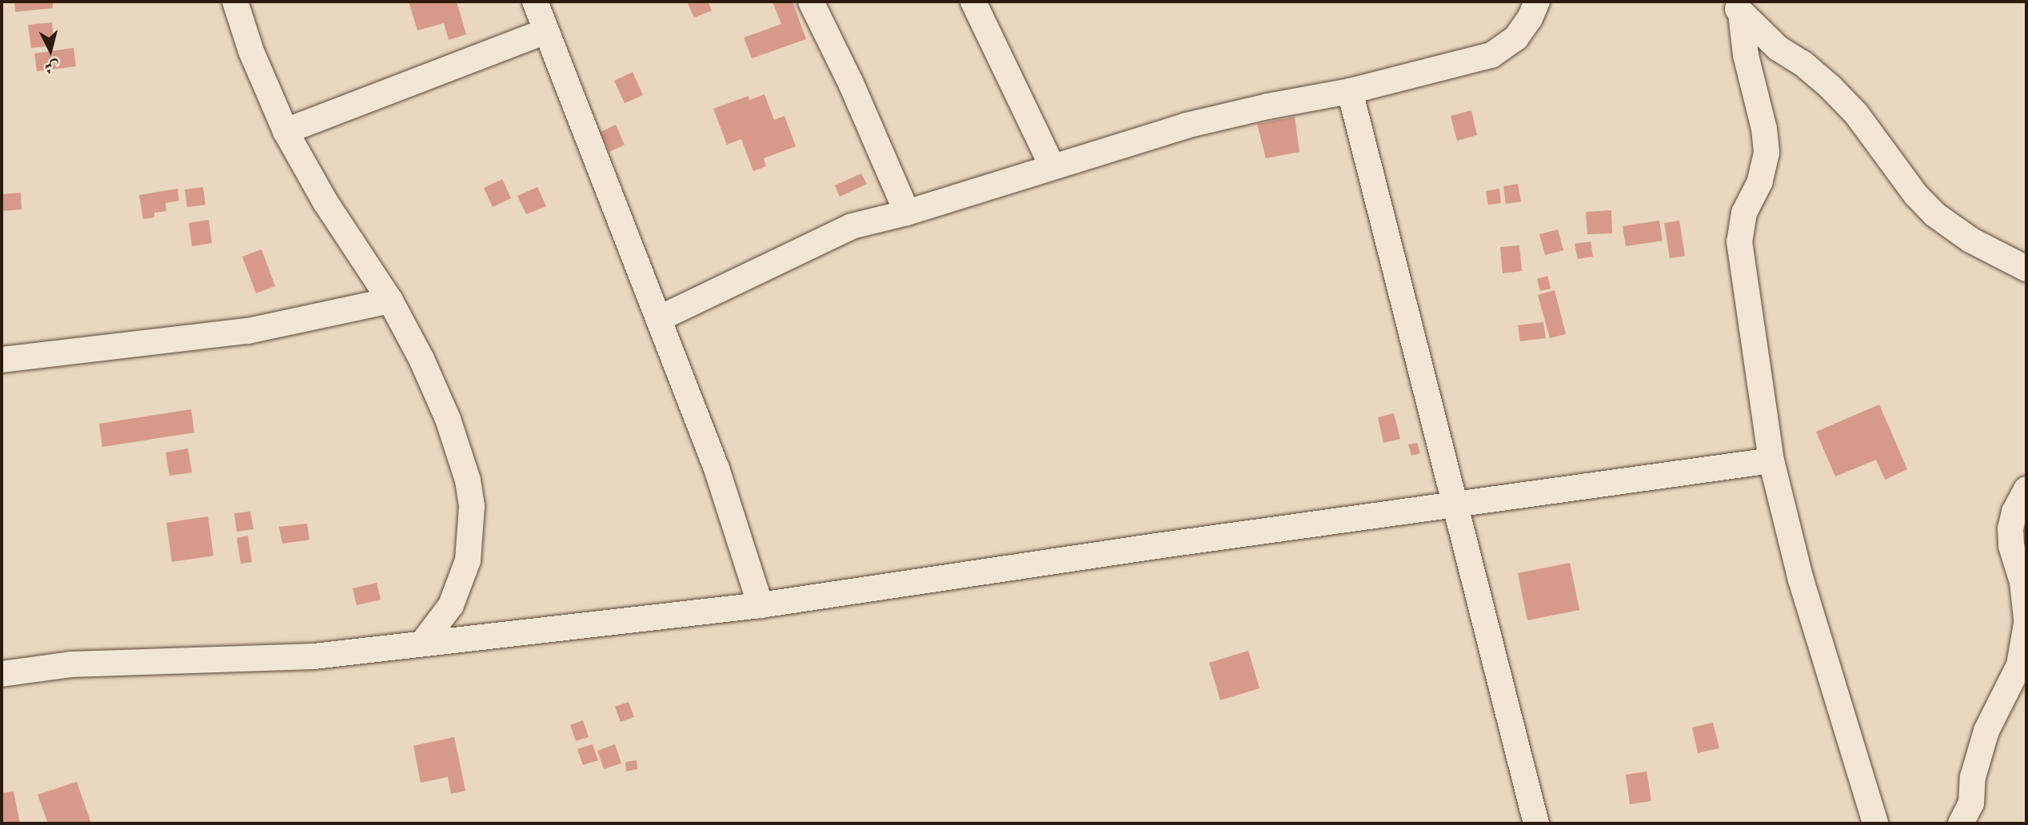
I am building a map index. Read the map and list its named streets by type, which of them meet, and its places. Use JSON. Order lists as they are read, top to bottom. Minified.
{"north":"bottom"}
